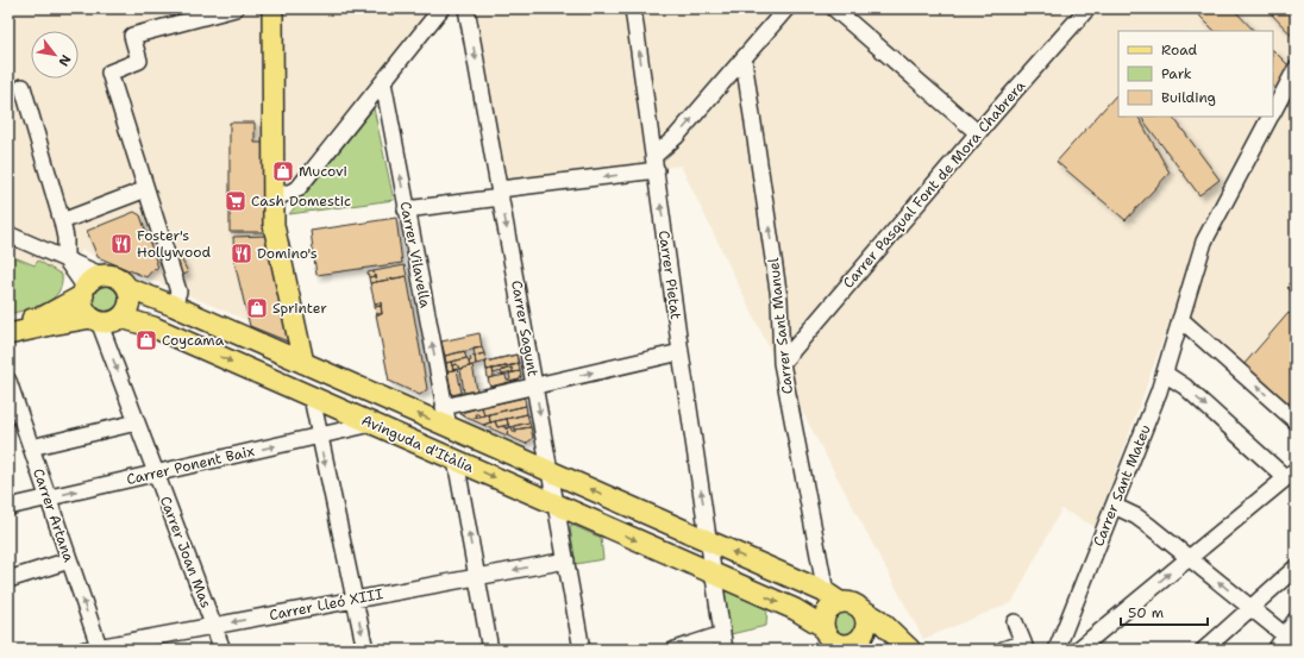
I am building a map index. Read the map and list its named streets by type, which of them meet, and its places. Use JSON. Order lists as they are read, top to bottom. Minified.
{"streets":{"main road":["Avinguda d'Itàlia"],"street":["Carrer Pasqual Font de Mora Chabrera","Carrer Vilavella","Carrer Pietat","Carrer Sant Manuel","Carrer Sagunt","Carrer Ponent Baix","Carrer Sant Mateu","Carrer Artana","Carrer Joan Mas","Carrer Lleó XIII"]},"crossings":[["Carrer Pasqual Font de Mora Chabrera","Carrer Sant Manuel"],["Carrer Vilavella","Avinguda d'Itàlia"],["Carrer Pietat","Avinguda d'Itàlia"],["Carrer Sant Manuel","Avinguda d'Itàlia"],["Carrer Sagunt","Avinguda d'Itàlia"],["Carrer Sagunt","Carrer Lleó XIII"],["Avinguda d'Itàlia","Carrer Ponent Baix"],["Avinguda d'Itàlia","Carrer Joan Mas"],["Carrer Ponent Baix","Carrer Artana"],["Carrer Ponent Baix","Carrer Joan Mas"],["Carrer Artana","Carrer Lleó XIII"],["Carrer Joan Mas","Carrer Lleó XIII"]],"one_way":["Carrer Vilavella","Carrer Pietat","Carrer Sant Manuel","Carrer Sagunt","Carrer Lleó XIII"],"places":{"shop":["Mucovi","Sprinter","Coycama"],"supermarket":["Cash Domestic"],"restaurant":["Foster's Hollywood","Domino's"]},"legend":["Road","Park","Building"],"scale_bar":"50 m","north":"bottom right"}
